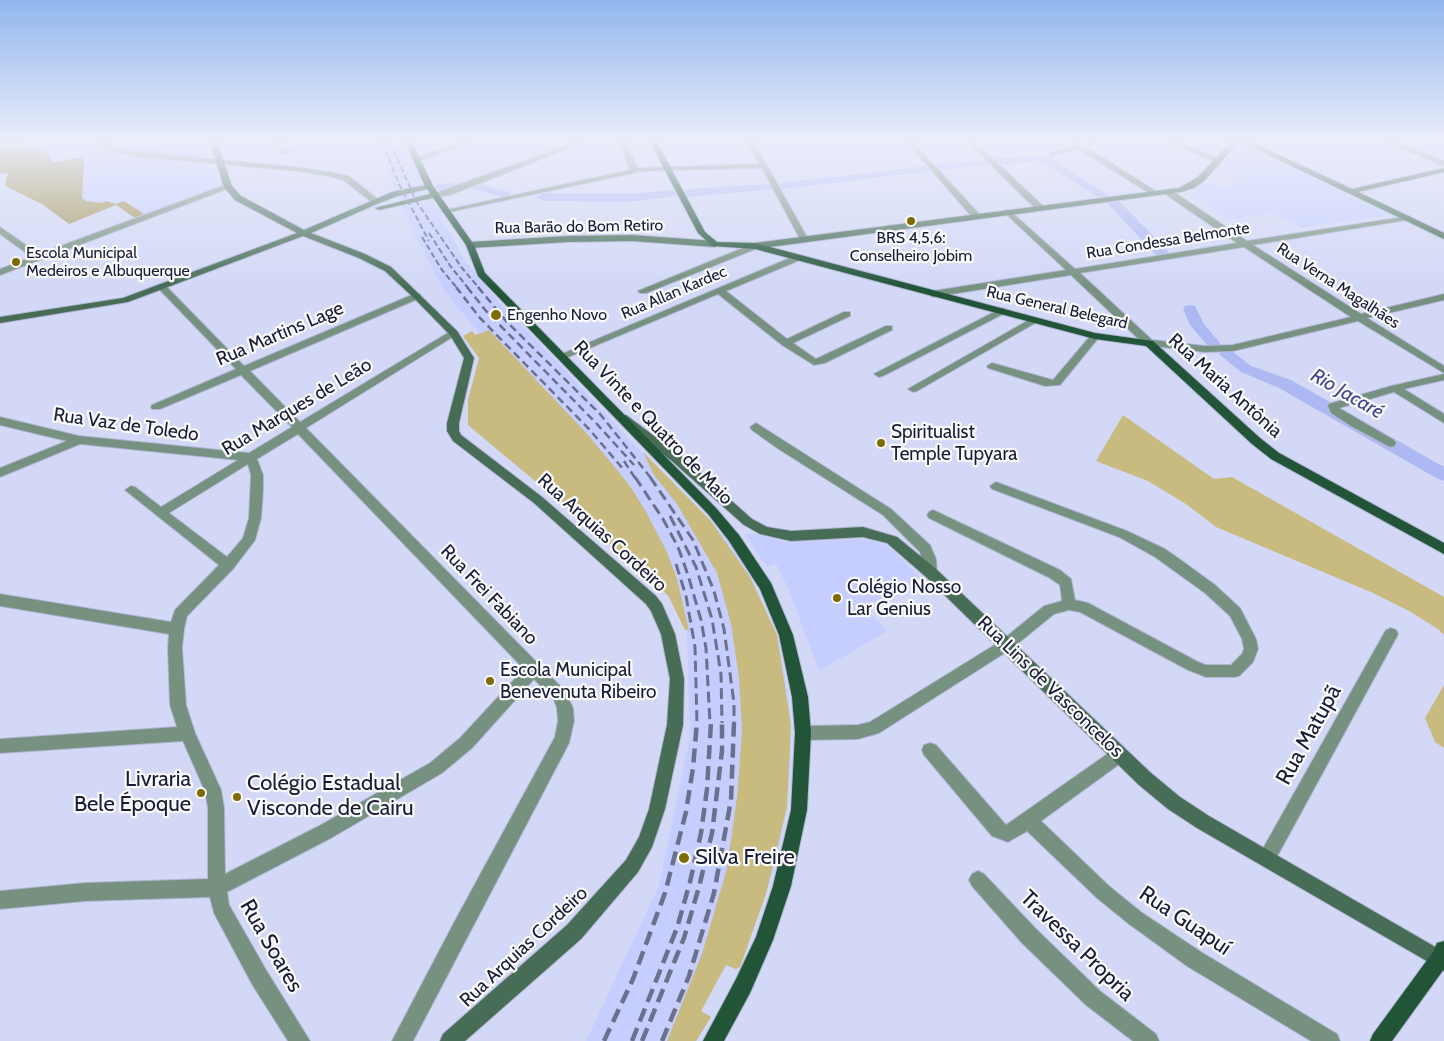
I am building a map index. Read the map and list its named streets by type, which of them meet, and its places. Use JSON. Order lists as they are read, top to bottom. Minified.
{"streets":{"main road":["Rua Barão do Bom Retiro","Rua General Belegard","Rua Maria Antônia","Rua Vinte e Quatro de Maio","Rua Arquias Cordeiro","Rua Lins de Vasconcelos"],"street":["Rua Condessa Belmonte","Rua Verna Magalhães","Rua Allan Kardec","Rua Martins Lage","Rua Marques de Leão","Rua Vaz de Toledo","Rua Frei Fabiano","Rua Matupã","Rua Guapuí","Rua Soares","Travessa Propria"]},"crossings":[["Rua Barão do Bom Retiro","Rua Verna Magalhães"],["Rua Barão do Bom Retiro","Rua General Belegard"],["Rua Barão do Bom Retiro","Rua Maria Antônia"],["Rua Barão do Bom Retiro","Rua Vinte e Quatro de Maio"],["Rua Condessa Belmonte","Rua Verna Magalhães"],["Rua Condessa Belmonte","Rua General Belegard"],["Rua Condessa Belmonte","Rua Maria Antônia"],["Rua Verna Magalhães","Rua General Belegard"],["Rua Allan Kardec","Rua General Belegard"],["Rua Allan Kardec","Rua Vinte e Quatro de Maio"],["Rua General Belegard","Rua Maria Antônia"],["Rua Martins Lage","Rua Arquias Cordeiro"],["Rua Martins Lage","Rua Frei Fabiano"],["Rua Marques de Leão","Rua Vaz de Toledo"],["Rua Marques de Leão","Rua Arquias Cordeiro"],["Rua Marques de Leão","Rua Frei Fabiano"],["Rua Marques de Leão","Rua Soares"],["Rua Vinte e Quatro de Maio","Rua Lins de Vasconcelos"],["Rua Vaz de Toledo","Rua Soares"],["Rua Lins de Vasconcelos","Rua Matupã"]],"water":["Rio Jacaré"],"places":["BRS 4,5,6: Conselheiro Jobim","Escola Municipal Medeiros e Albuquerque","Engenho Novo","Spiritualist Temple Tupyara","Colégio Nosso Lar Genius","Escola Municipal Benevenuta Ribeiro","Livraria Bele Époque","Colégio Estadual Visconde de Cairu","Silva Freire"]}
